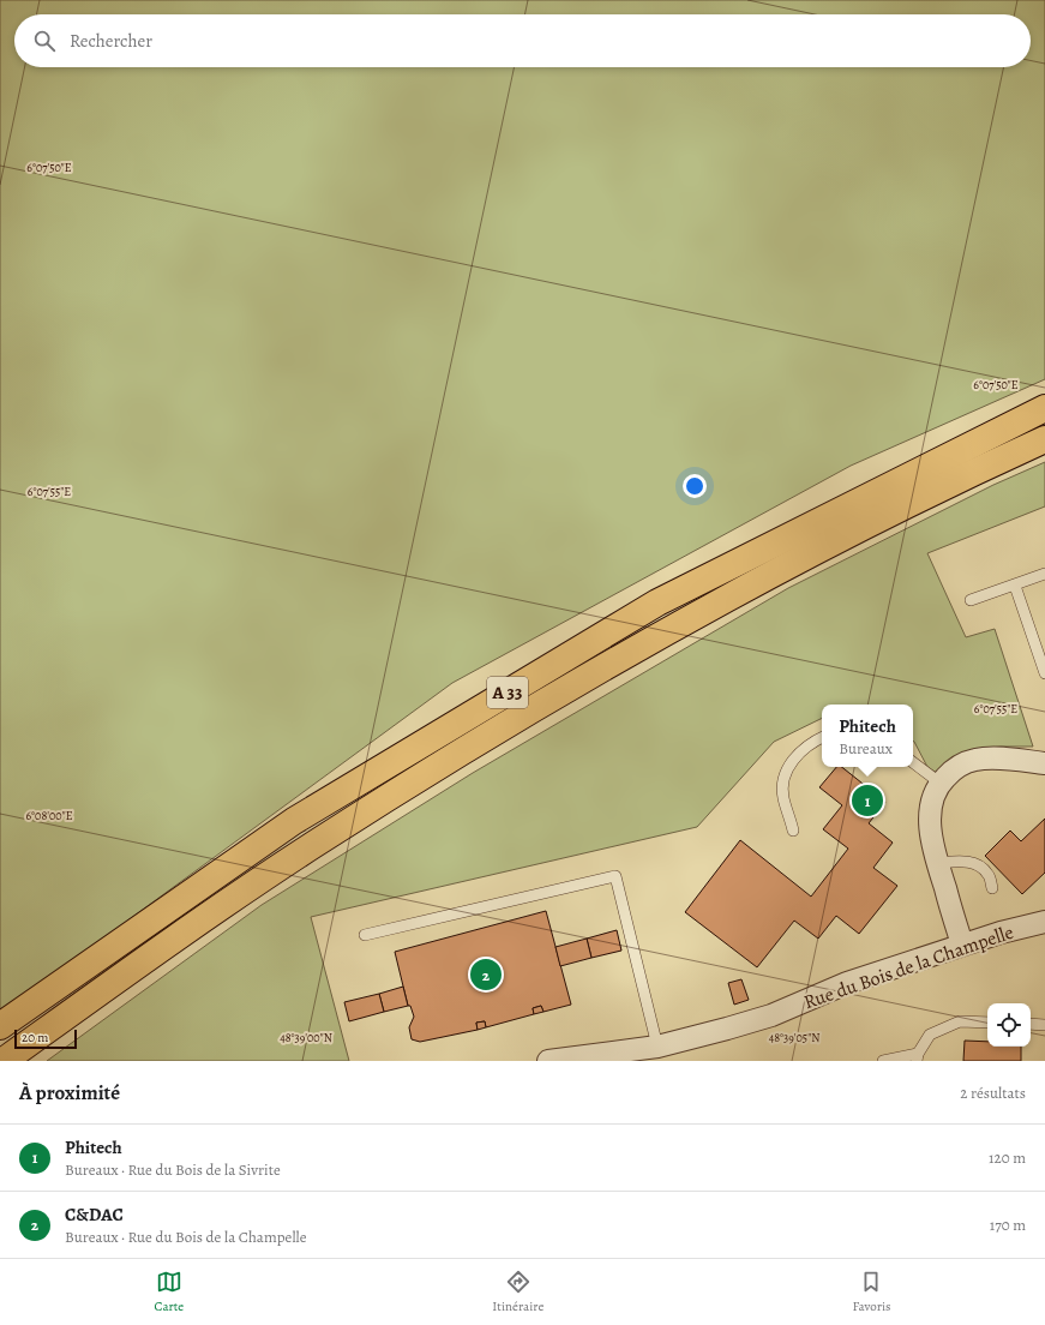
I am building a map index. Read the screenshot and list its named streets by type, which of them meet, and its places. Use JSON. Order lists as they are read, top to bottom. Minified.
{"streets":{"highway":["A 33"],"street":["Rue du Bois de la Champelle"]},"scale_bar":"20 m","page":{"search":"Rechercher","popup":["Phitech","Bureaux"],"pins":["1","2"],"scale":"20 m","heading":["À proximité","2 résultats"],"list":[{"mark":"1","name":"Phitech","note":"Bureaux · Rue du Bois de la Sivrite","value":"120 m"},{"mark":"2","name":"C&DAC","note":"Bureaux · Rue du Bois de la Champelle","value":"170 m"}],"nav":["Carte","Itinéraire","Favoris"]},"coordinates":["6°07'50\"E","6°07'55\"E","6°08'00\"E","48°39'00\"N","48°39'05\"N"]}
